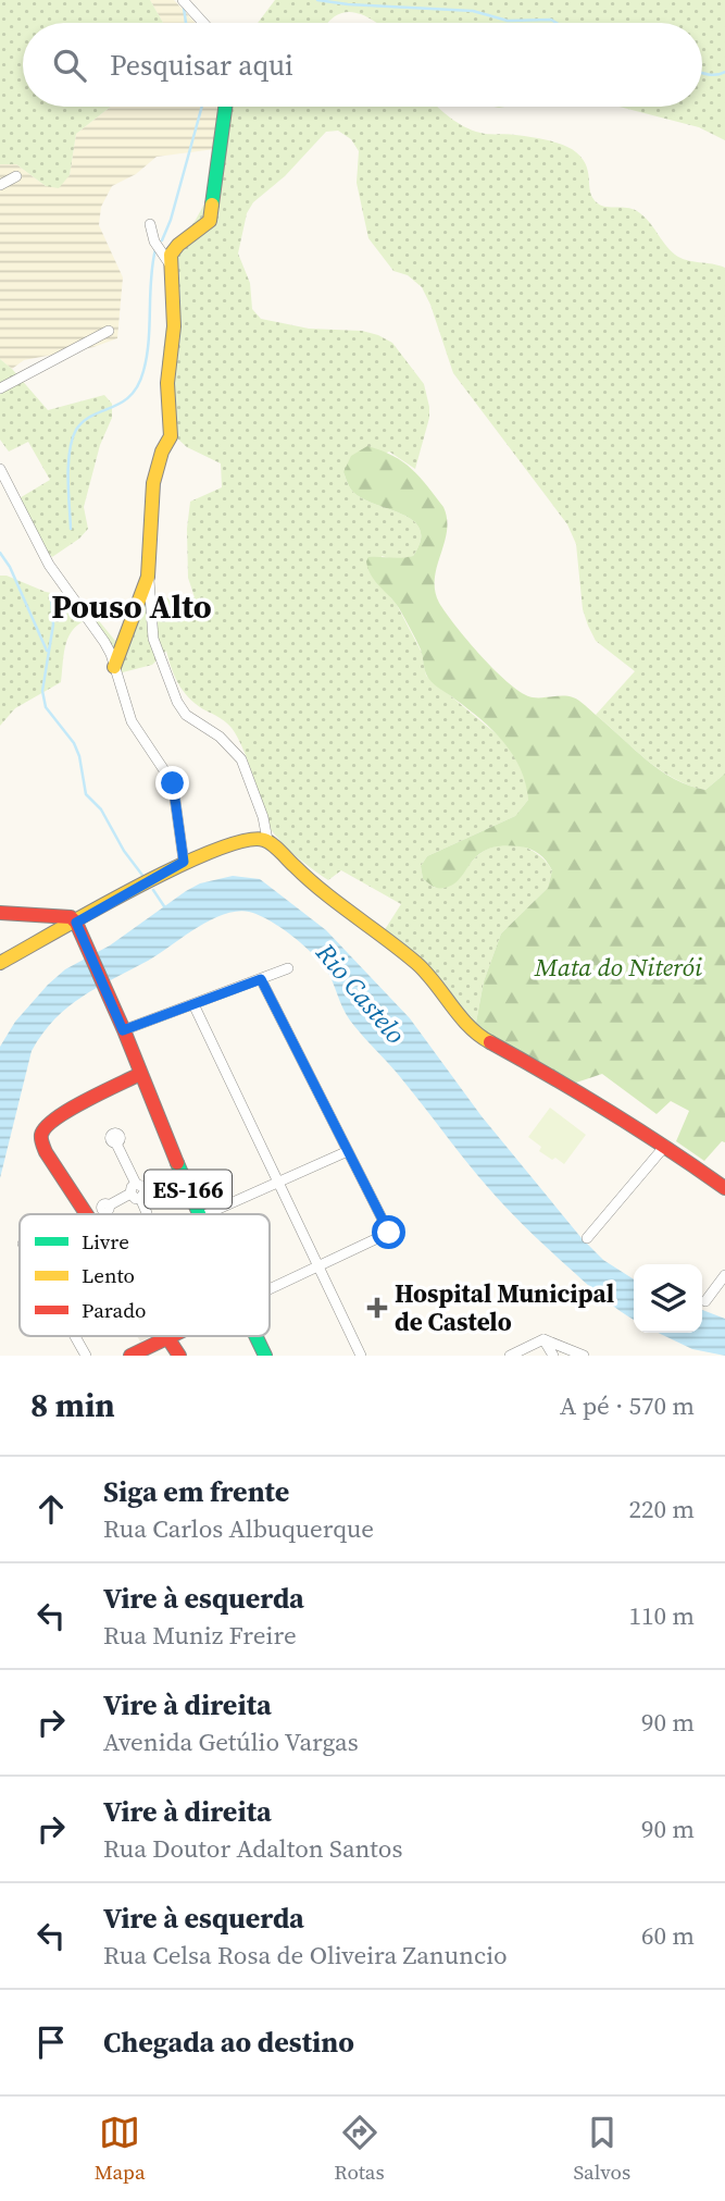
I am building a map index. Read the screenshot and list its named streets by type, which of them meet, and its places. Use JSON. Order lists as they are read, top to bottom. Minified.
{"streets":{"main road":["ES-166"]},"districts":["Pouso Alto"],"water":["Rio Castelo"],"parks":["Mata do Niterói"],"places":{"health":["Hospital Municipal de Castelo"]},"legend":["Livre","Lento","Parado"],"page":{"search":"Pesquisar aqui","heading":["8 min","A pé · 570 m"],"list":[["Siga em frente","Rua Carlos Albuquerque","220 m"],["Vire à esquerda","Rua Muniz Freire","110 m"],["Vire à direita","Avenida Getúlio Vargas","90 m"],["Vire à direita","Rua Doutor Adalton Santos","90 m"],["Vire à esquerda","Rua Celsa Rosa de Oliveira Zanuncio","60 m"],"Chegada ao destino"],"nav":["Mapa","Rotas","Salvos"]}}
